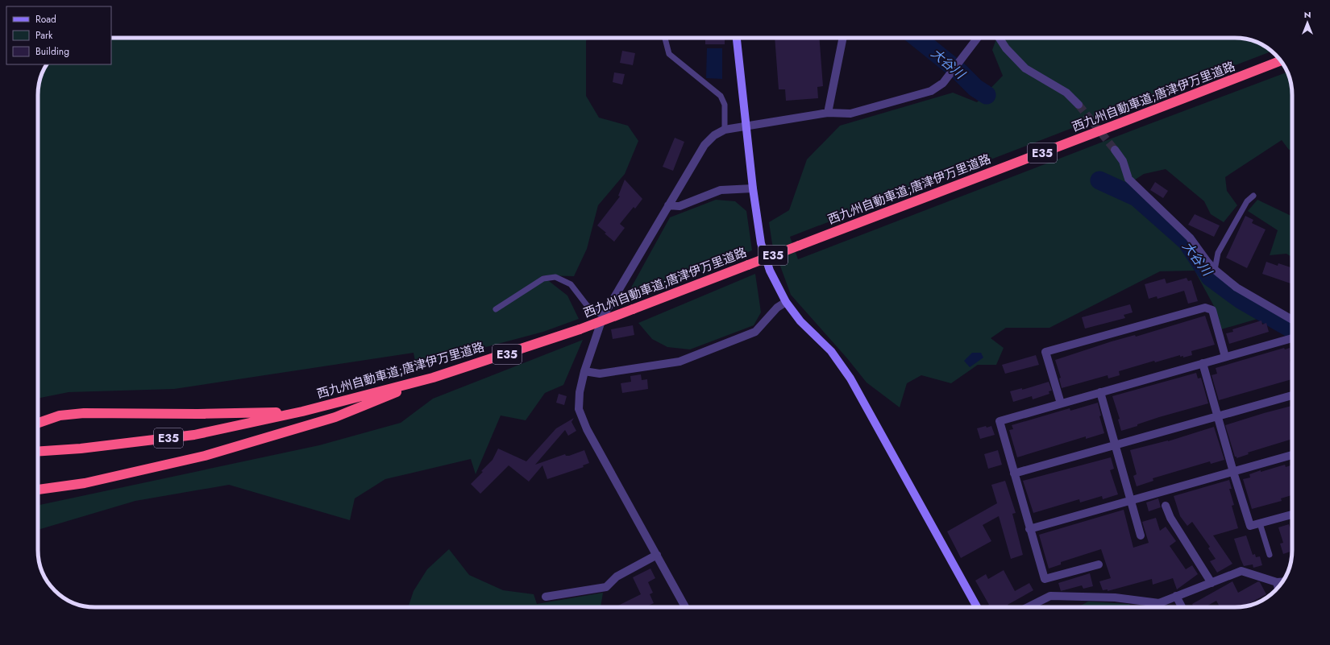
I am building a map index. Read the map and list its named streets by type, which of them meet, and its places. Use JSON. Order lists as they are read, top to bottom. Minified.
{"streets":{"highway":["西九州自動車道;唐津伊万里道路","E35"]},"water":["大谷川"],"legend":["Road","Park","Building"],"north":"top"}
